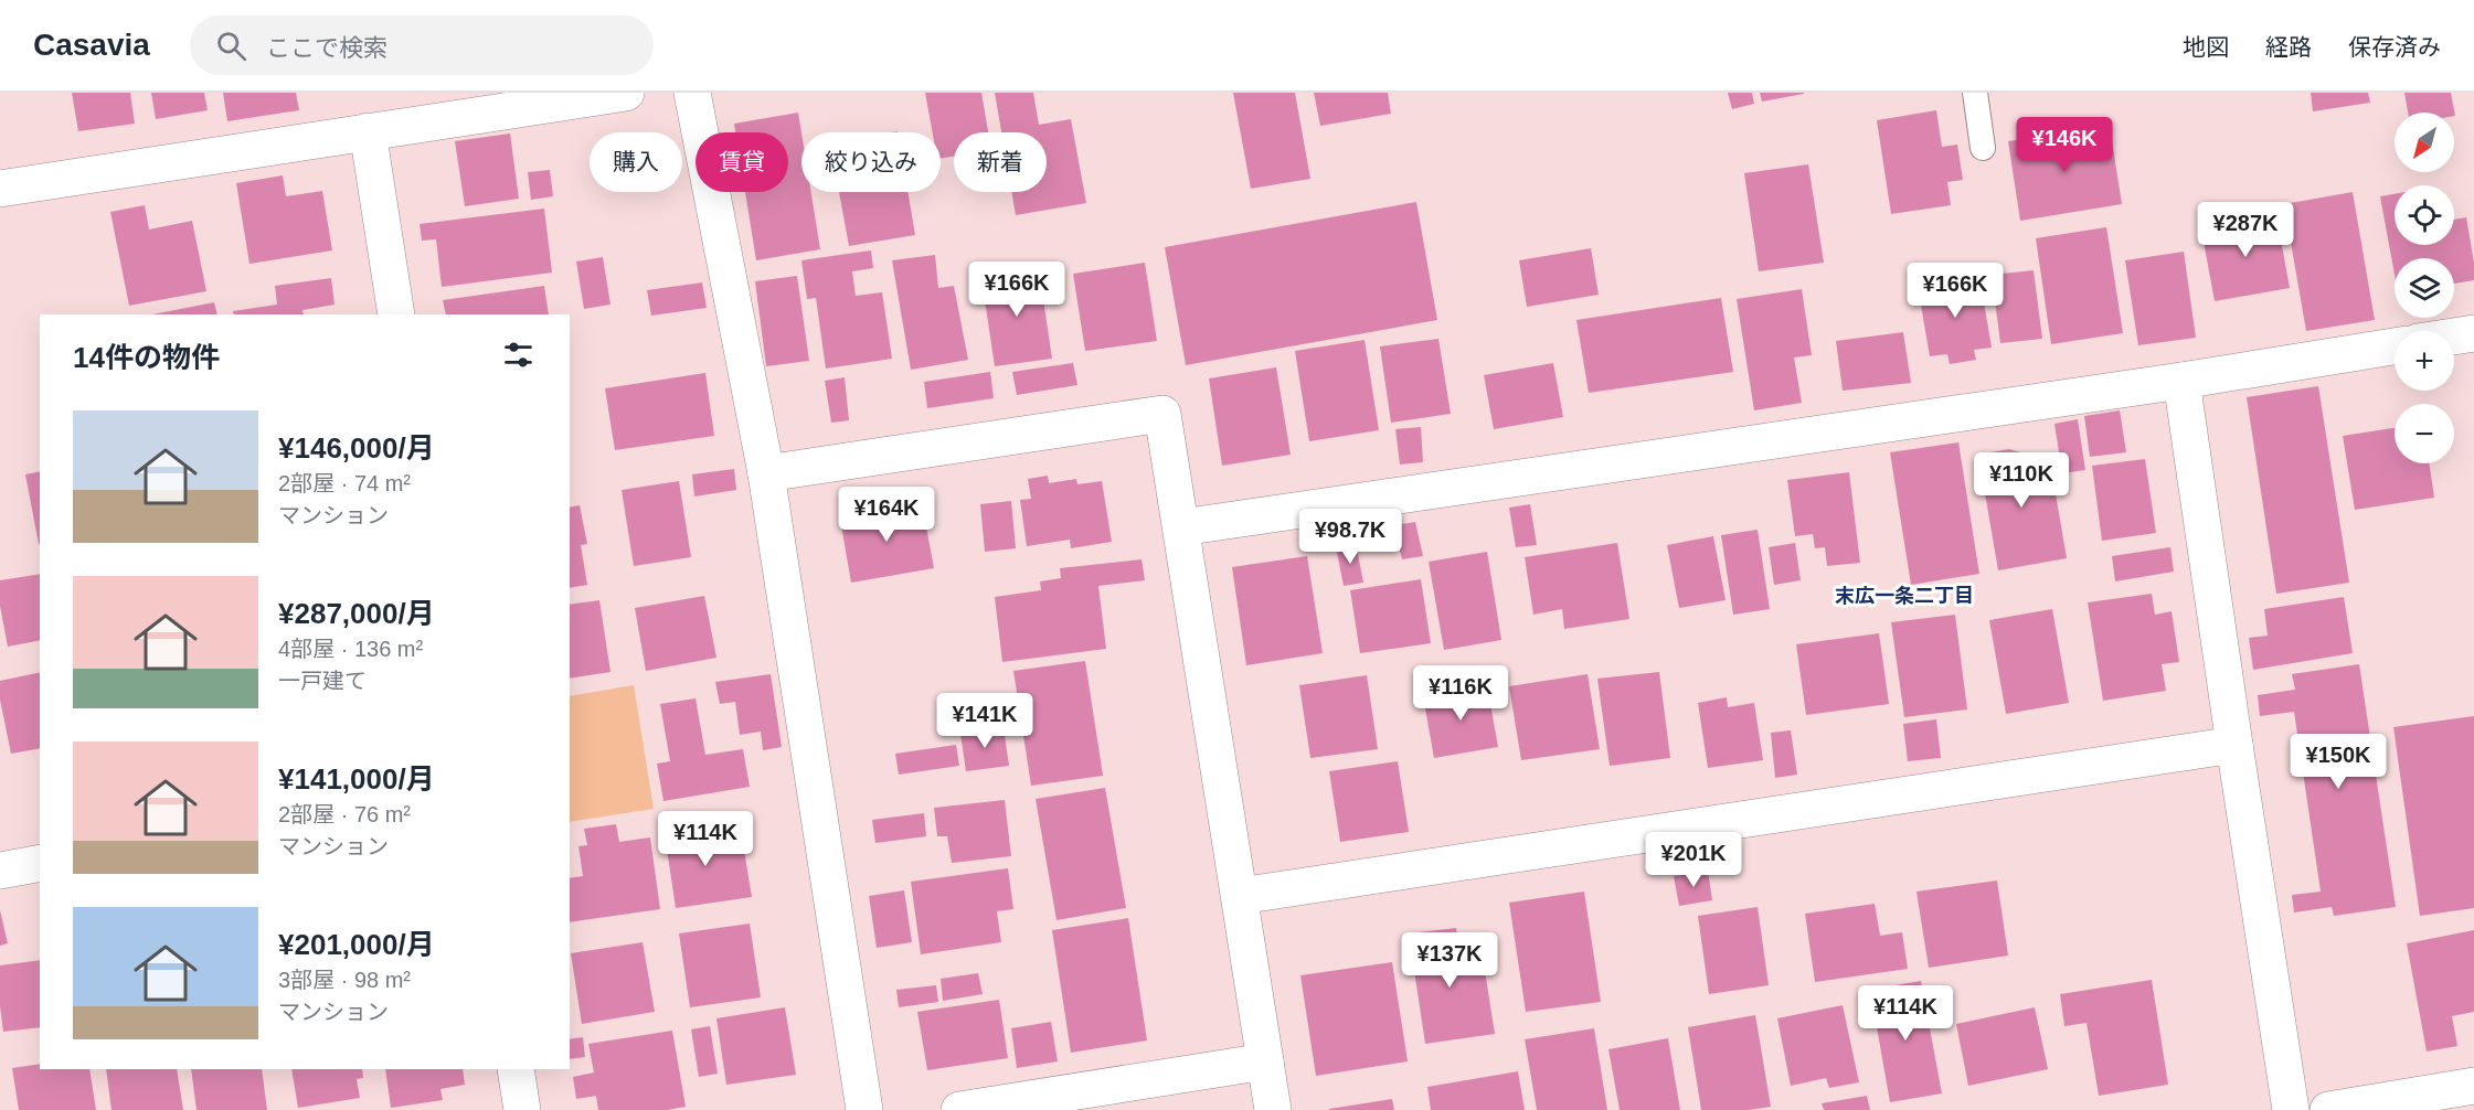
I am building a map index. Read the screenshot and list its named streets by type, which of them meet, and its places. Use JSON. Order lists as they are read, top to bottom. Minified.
{"districts":["末広一条二丁目"],"north":"bottom left","page":{"header":"Casavia","search":"ここで検索","nav":["地図","経路","保存済み"],"map_buttons":["+","−"],"price":["¥146K","¥287K","¥166K","¥166K","¥110K","¥164K","¥98.7K","¥116K","¥141K","¥150K","¥114K","¥201K","¥137K","¥114K"],"chip":["購入","賃貸","絞り込み","新着"],"heading":"14件の物件","list":[{"name":"¥146,000/月","note":"2部屋 · 74 m² · マンション"},{"name":"¥287,000/月","note":"4部屋 · 136 m² · 一戸建て"},{"name":"¥141,000/月","note":"2部屋 · 76 m² · マンション"},{"name":"¥201,000/月","note":"3部屋 · 98 m² · マンション"}]}}
